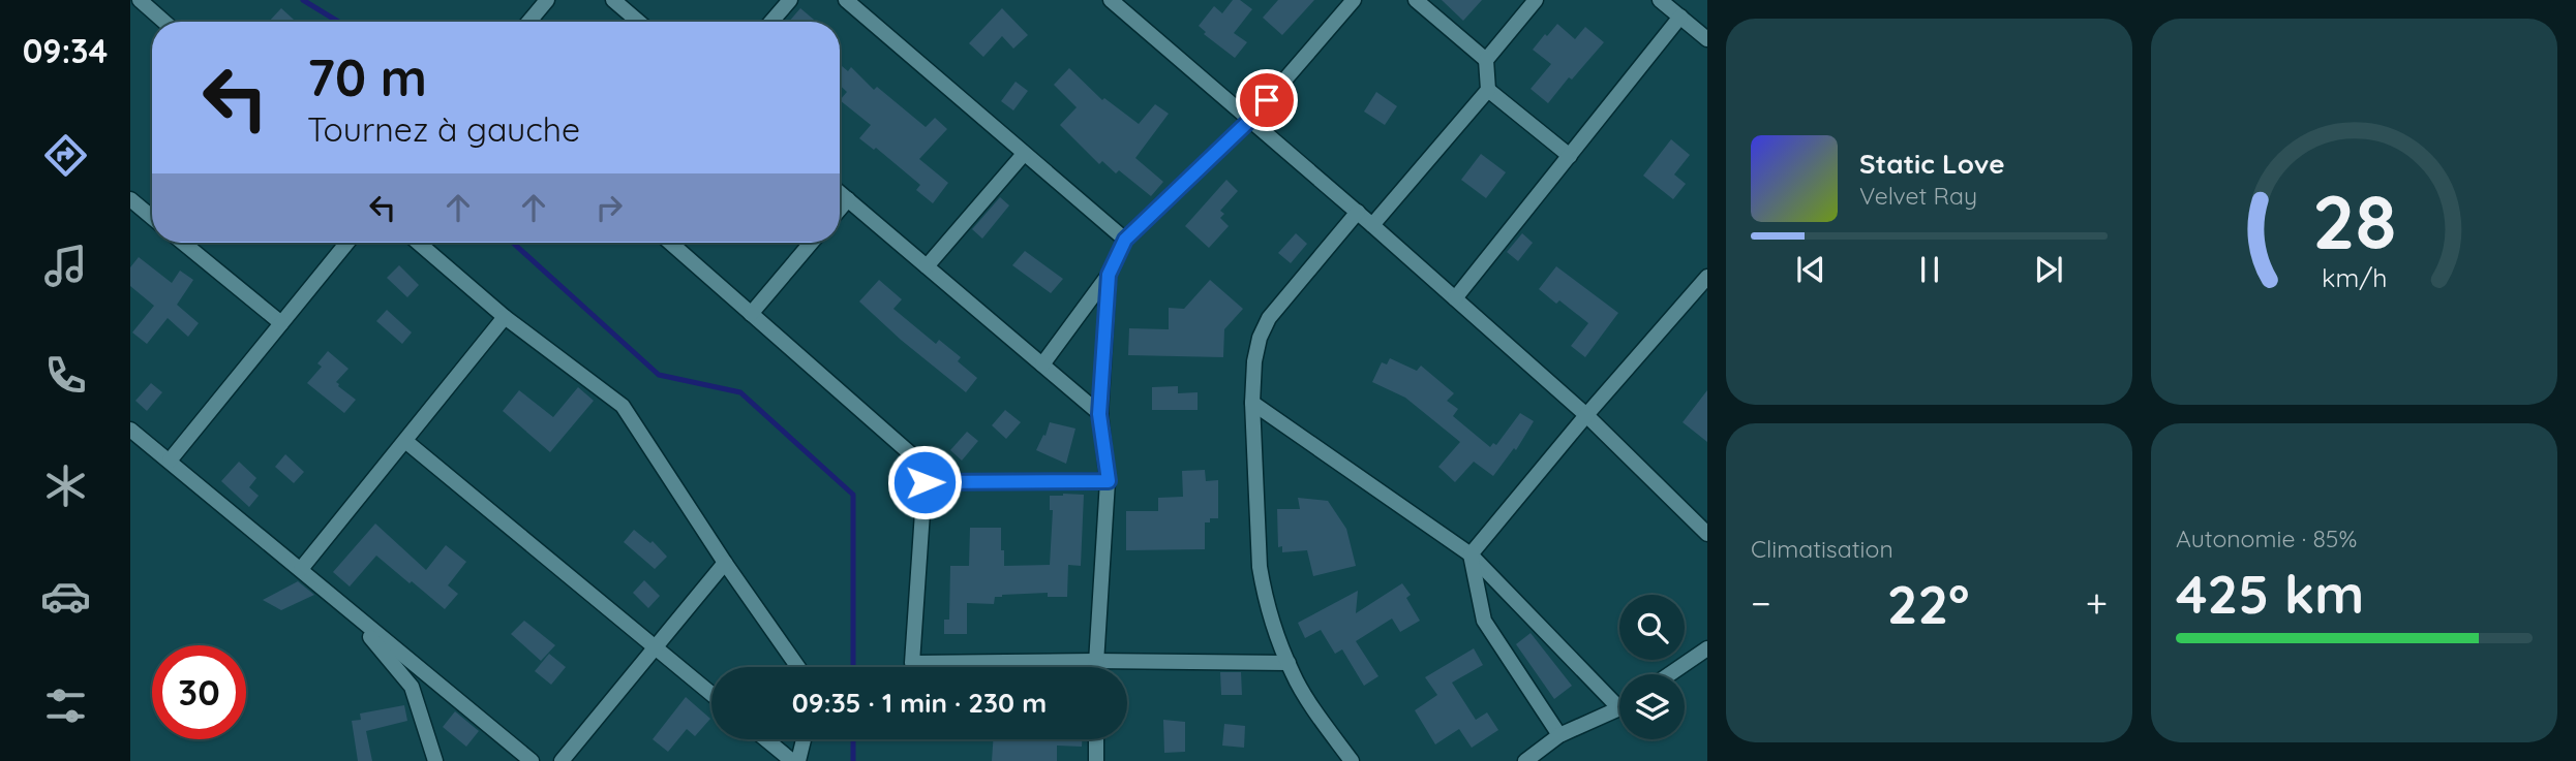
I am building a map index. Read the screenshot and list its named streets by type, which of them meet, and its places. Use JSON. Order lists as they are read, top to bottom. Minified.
{"page":{"tabs":"09:34","turn":["70 m","Tournez à gauche"],"song":["Static Love","Velvet Ray"],"tile":["Climatisation",["Autonomie · 85%","425 km"]],"heat":["−","22°","+"],"limit":"30","trip":"09:35 · 1 min · 230 m","gauge":["28","km/h"]}}
